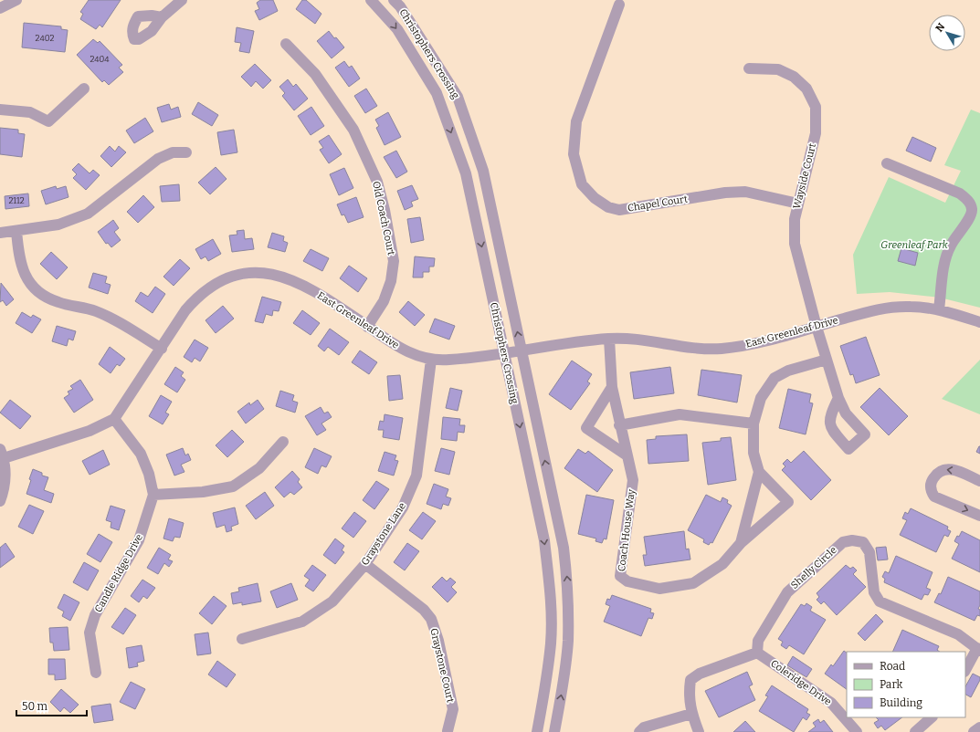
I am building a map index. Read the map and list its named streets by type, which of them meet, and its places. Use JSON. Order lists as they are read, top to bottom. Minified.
{"streets":{"street":["Christophers Crossing","Wayside Court","Chapel Court","Old Coach Court","East Greenleaf Drive","Coach House Way","Graystone Lane","Shelly Circle","Candle Ridge Drive","Graystone Court","Coleridge Drive"]},"crossings":[["Christophers Crossing","East Greenleaf Drive"],["Wayside Court","Chapel Court"],["Wayside Court","East Greenleaf Drive"],["Old Coach Court","East Greenleaf Drive"],["East Greenleaf Drive","Coach House Way"],["East Greenleaf Drive","Graystone Lane"],["Graystone Lane","Graystone Court"],["Shelly Circle","Coleridge Drive"]],"parks":["Greenleaf Park"],"house_numbers":["2402","2404","2112"],"legend":["Road","Park","Building"],"scale_bar":"50 m","north":"top left"}
